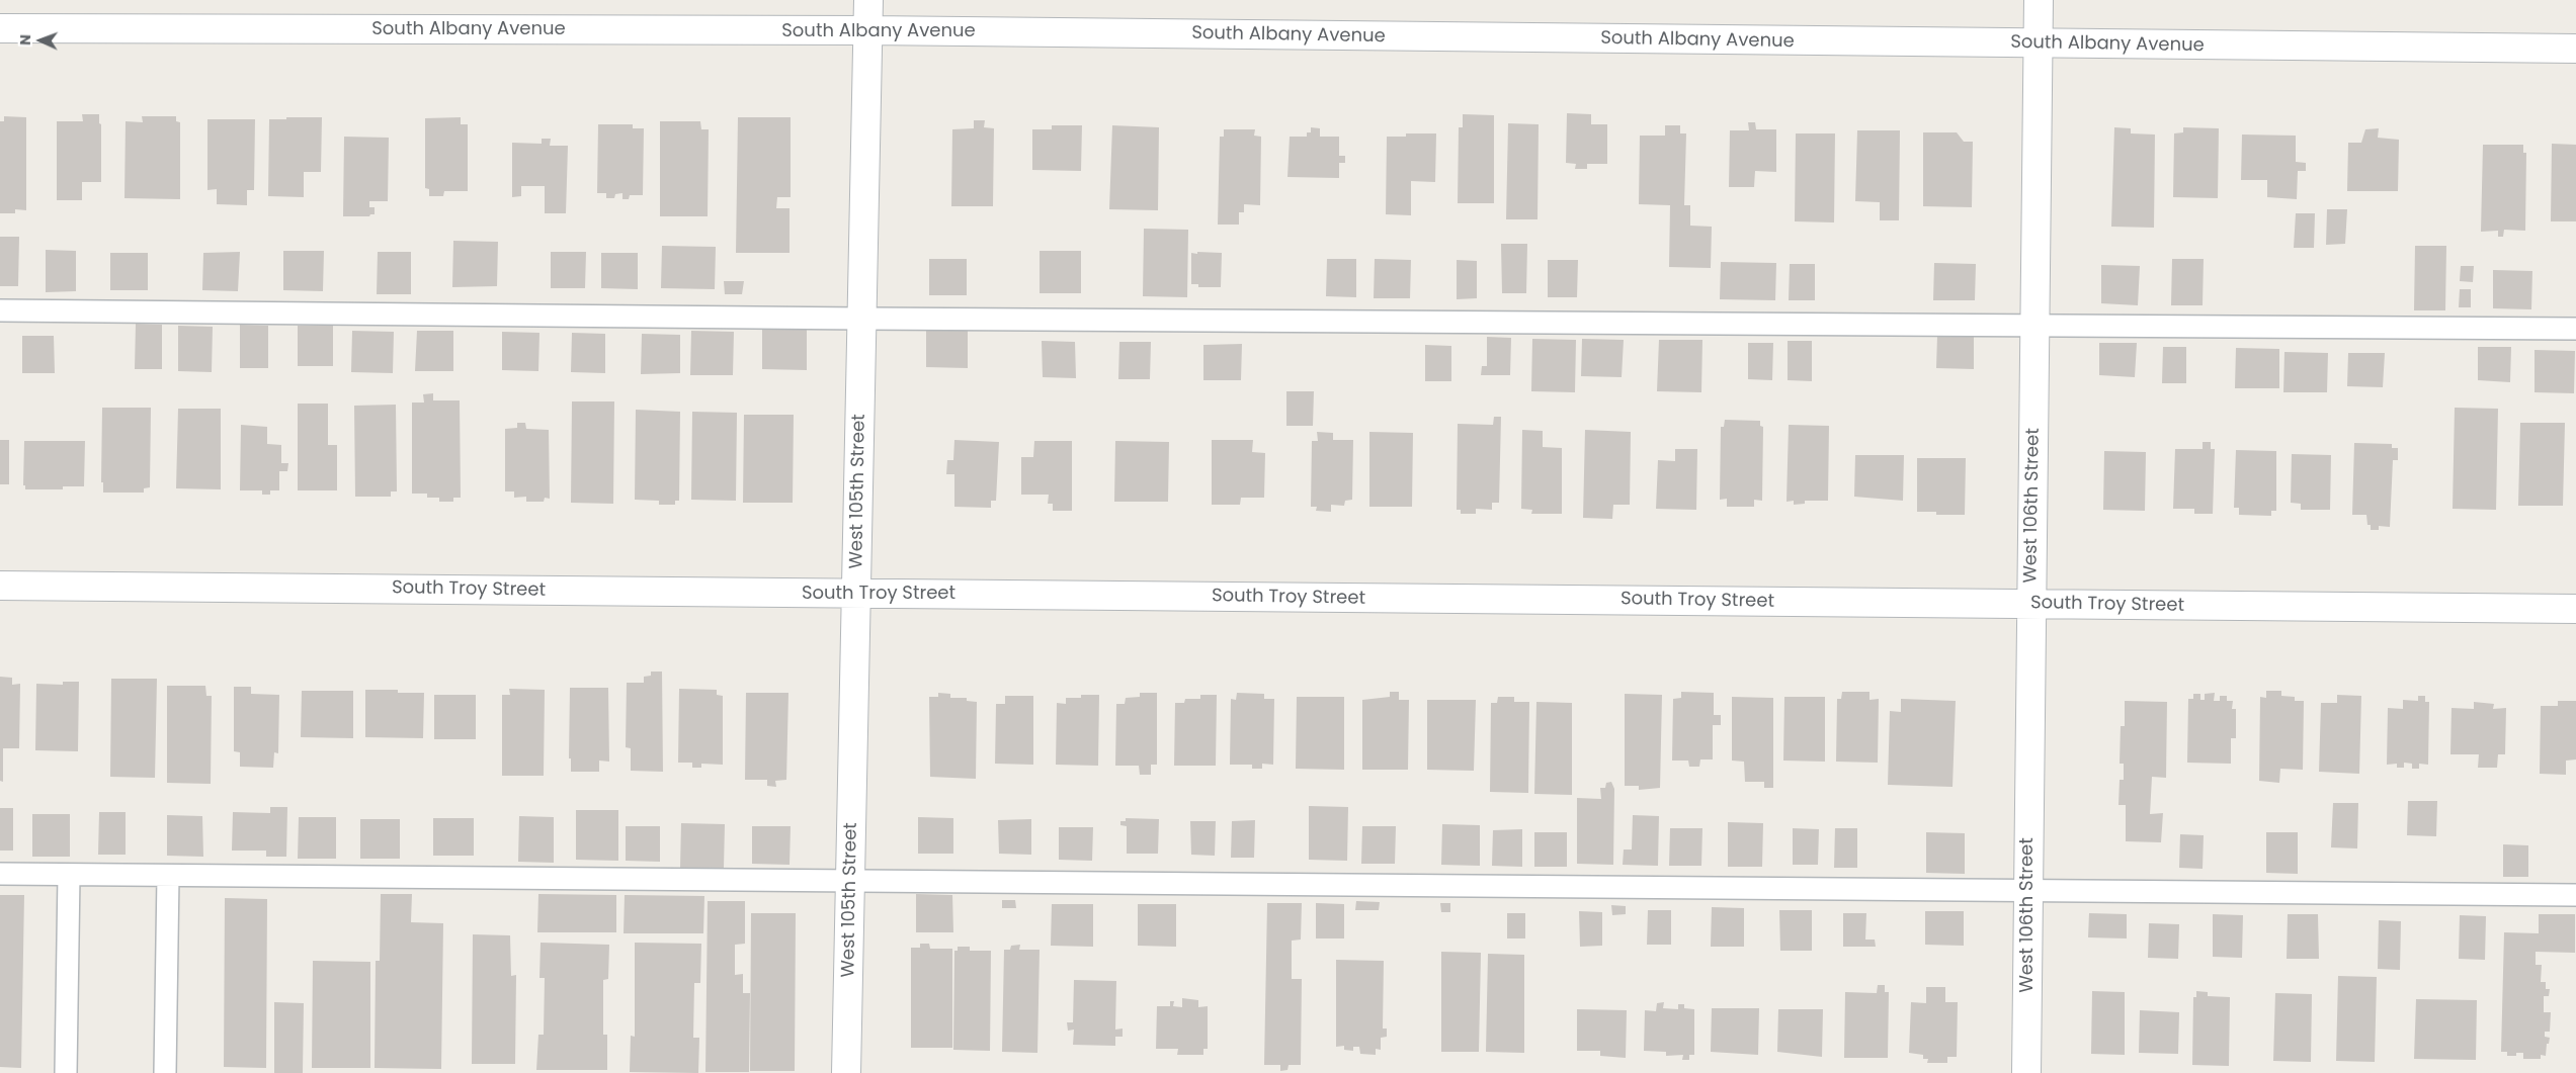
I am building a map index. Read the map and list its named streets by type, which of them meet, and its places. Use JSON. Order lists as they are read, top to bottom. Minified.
{"streets":{"street":["South Albany Avenue","West 105th Street","West 106th Street","South Troy Street"]},"crossings":[["South Albany Avenue","West 105th Street"],["South Albany Avenue","West 106th Street"],["West 105th Street","South Troy Street"],["West 106th Street","South Troy Street"]],"north":"left"}
